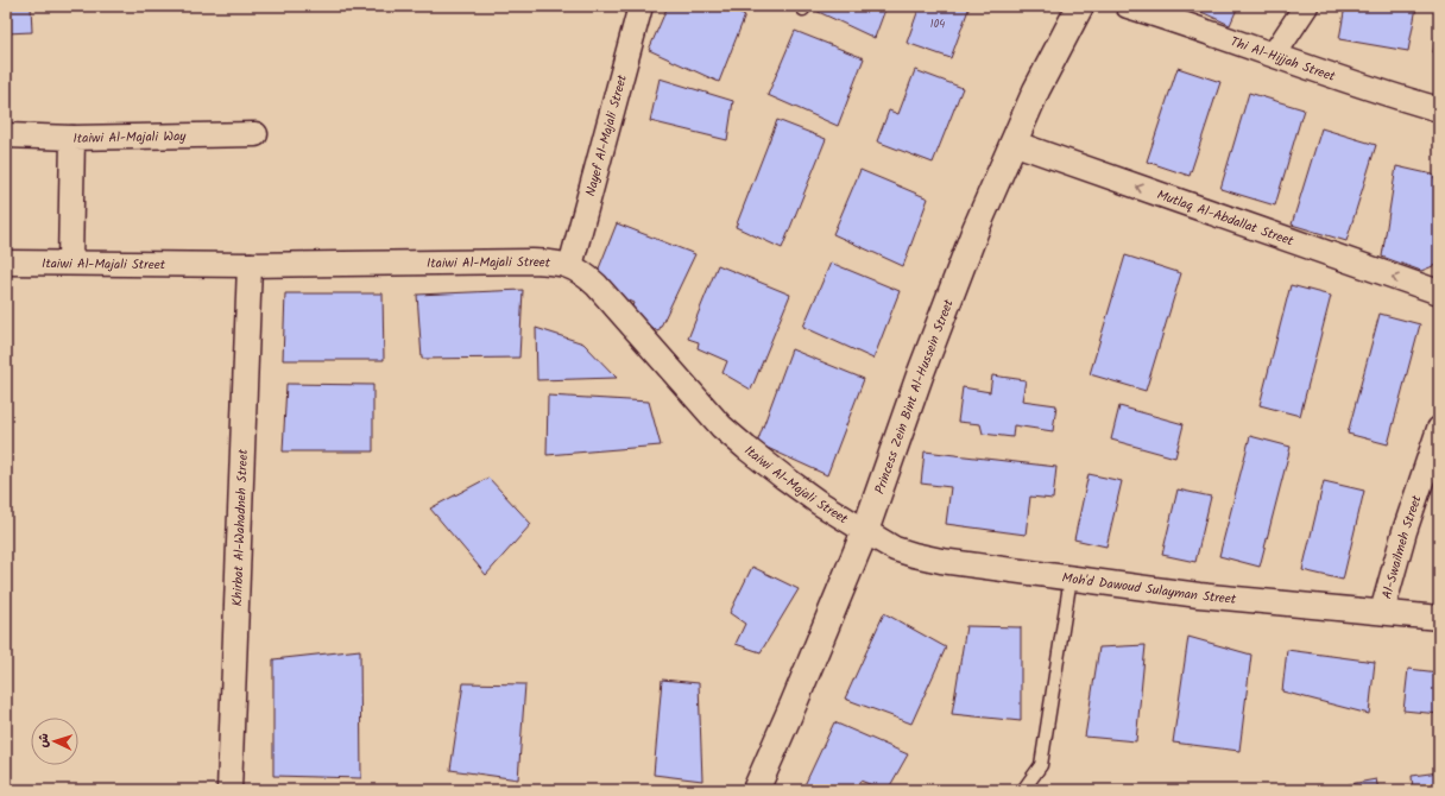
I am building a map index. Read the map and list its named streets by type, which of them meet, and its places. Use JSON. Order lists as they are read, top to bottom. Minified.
{"streets":{"street":["Thi Al-Hijjah Street","Nayef Al-Majali Street","Itaiwi Al-Majali Way","Mutlaq Al-Abdallat Street","Itaiwi Al-Majali Street","Princess Zein Bint Al-Hussein Street","Khirbat Al-Wahadneh Street","Al-Swailmeh Street","Moh'd Dawoud Sulayman Street"]},"crossings":[["Nayef Al-Majali Street","Itaiwi Al-Majali Street"],["Itaiwi Al-Majali Way","Itaiwi Al-Majali Street"],["Mutlaq Al-Abdallat Street","Princess Zein Bint Al-Hussein Street"],["Itaiwi Al-Majali Street","Princess Zein Bint Al-Hussein Street"],["Itaiwi Al-Majali Street","Khirbat Al-Wahadneh Street"],["Itaiwi Al-Majali Street","Moh'd Dawoud Sulayman Street"],["Princess Zein Bint Al-Hussein Street","Moh'd Dawoud Sulayman Street"],["Al-Swailmeh Street","Moh'd Dawoud Sulayman Street"]],"one_way":["Mutlaq Al-Abdallat Street"],"house_numbers":["104"],"north":"left"}
